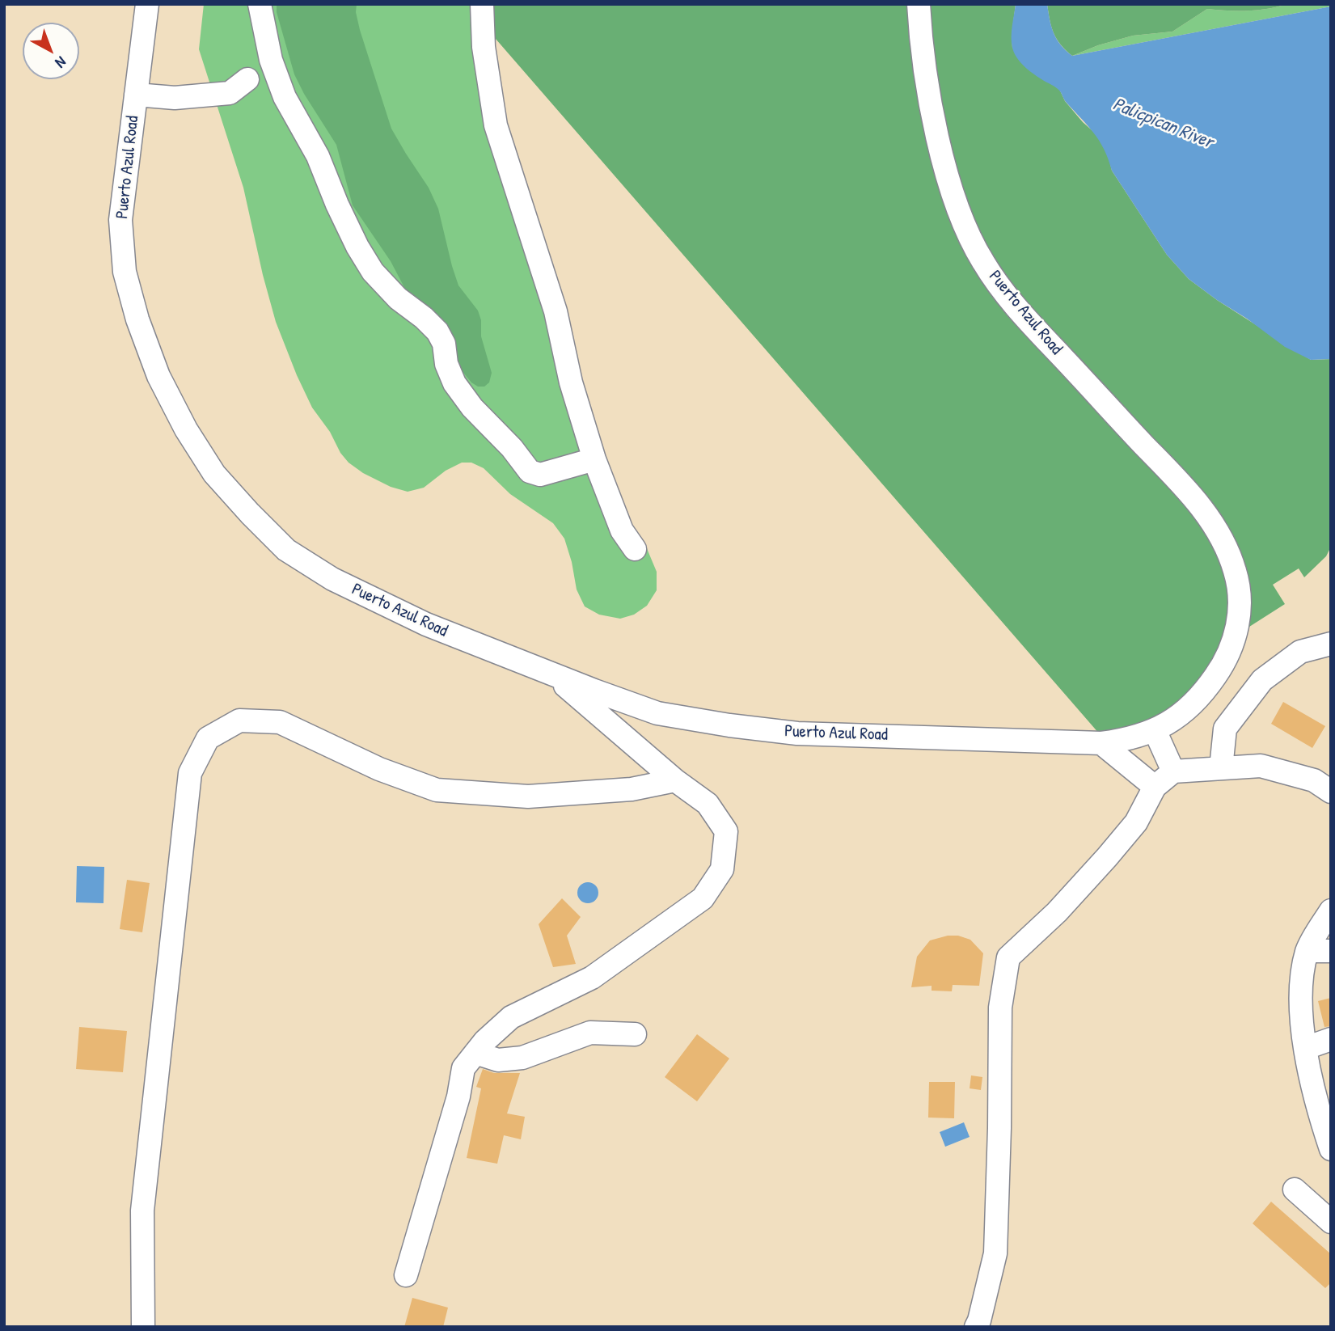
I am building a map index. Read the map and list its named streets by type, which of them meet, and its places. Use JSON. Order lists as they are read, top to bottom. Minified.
{"streets":{"street":["Puerto Azul Road"]},"water":["Palicpican River"],"north":"bottom right"}
